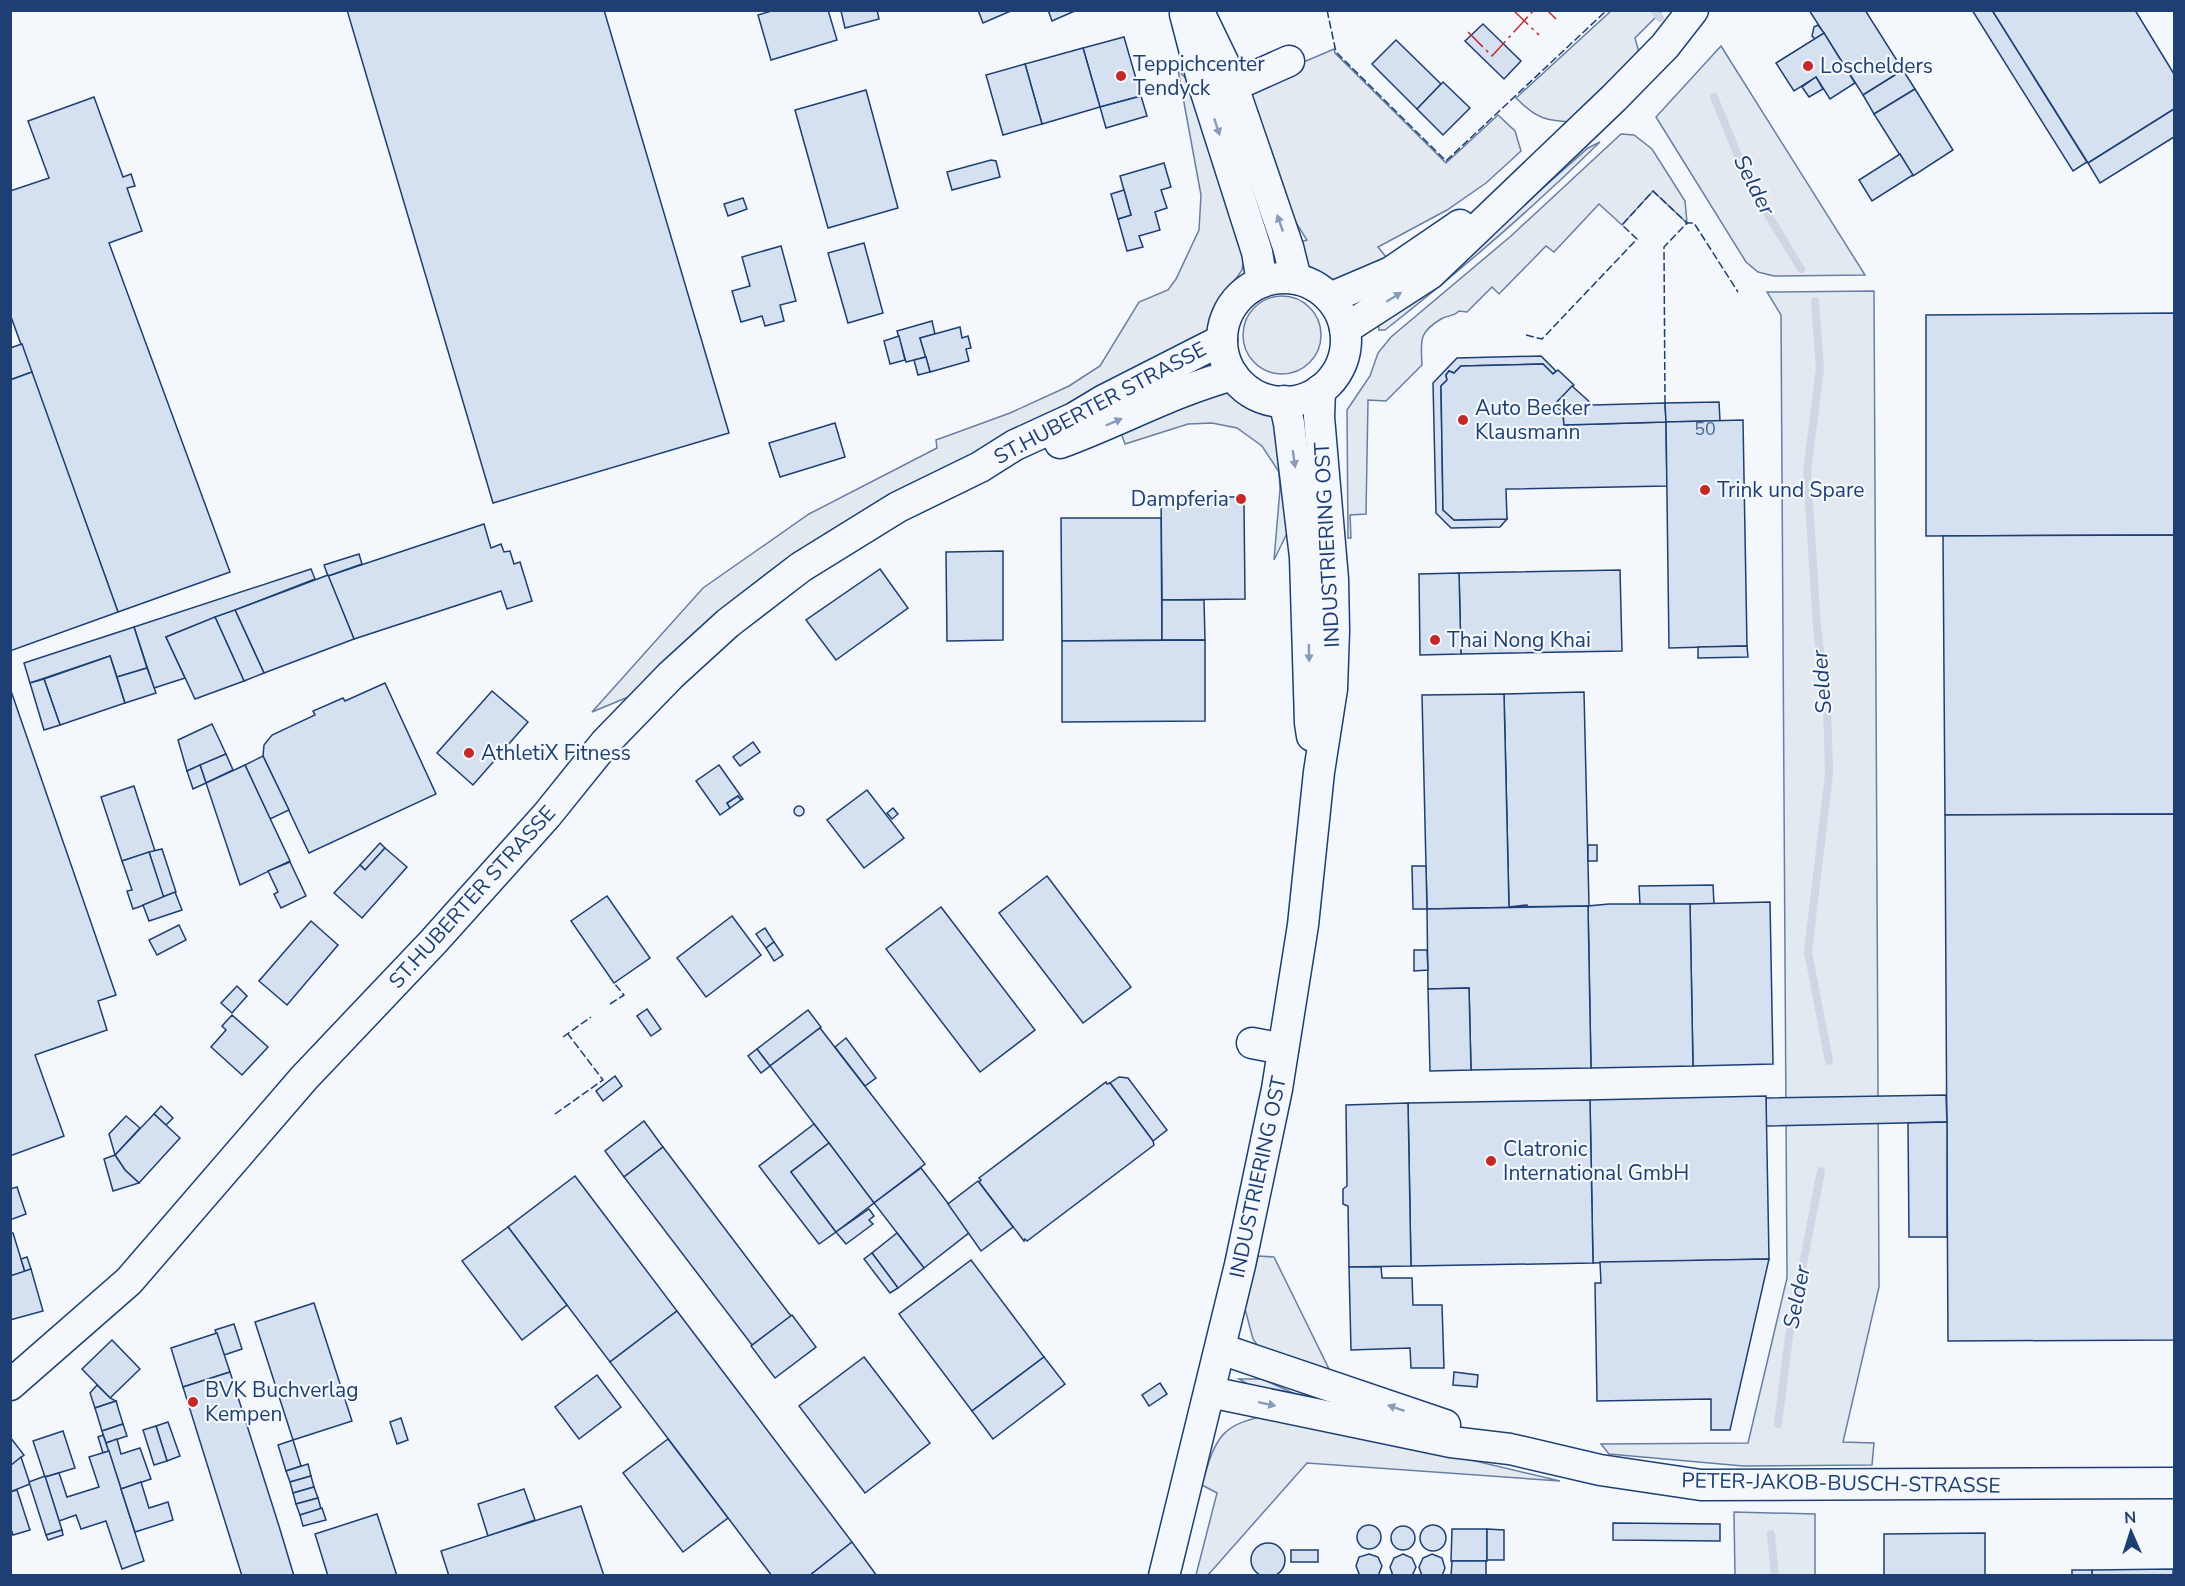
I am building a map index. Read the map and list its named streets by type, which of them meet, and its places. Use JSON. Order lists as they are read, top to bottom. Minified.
{"streets":{"street":["ST.HUBERTER STRASSE","INDUSTRIERING OST","PETER-JAKOB-BUSCH-STRASSE"]},"crossings":[["ST.HUBERTER STRASSE","INDUSTRIERING OST"],["INDUSTRIERING OST","PETER-JAKOB-BUSCH-STRASSE"]],"water":["Selder"],"places":["Loschelders","Teppichcenter Tendyck","Auto Becker Klausmann","Trink und Spare","Dampferia","Thai Nong Khai","AthletiX Fitness","Clatronic International GmbH","BVK Buchverlag Kempen"],"house_numbers":["50"],"north":"top"}
